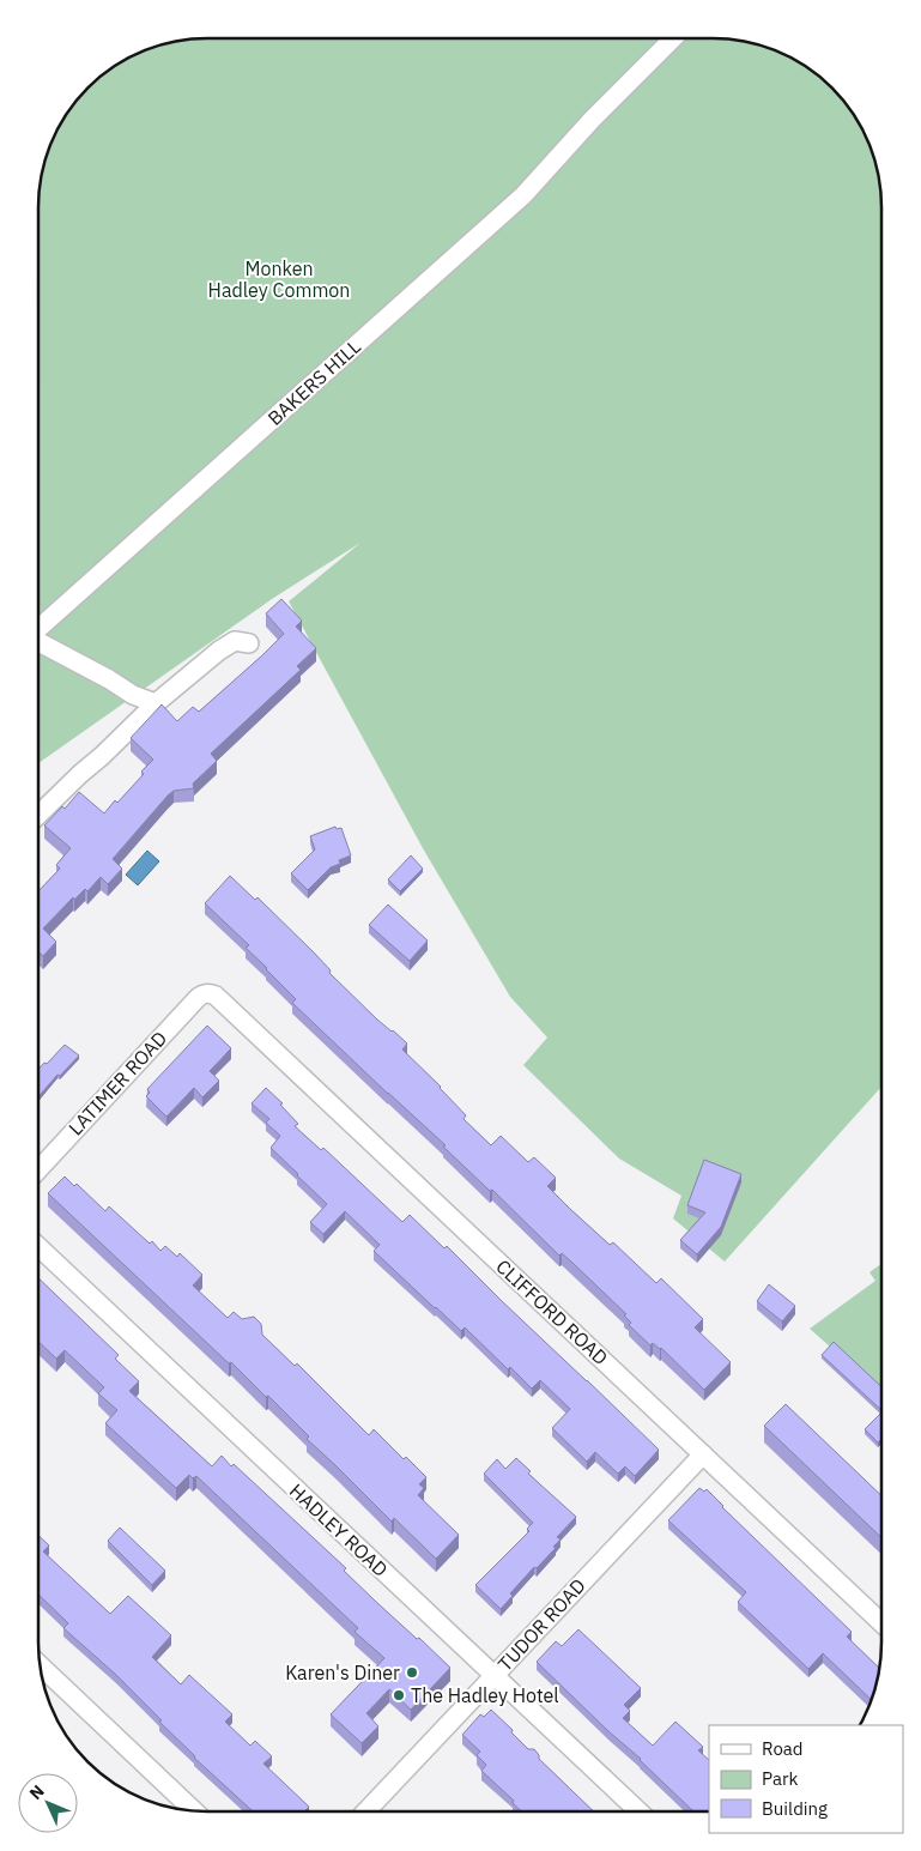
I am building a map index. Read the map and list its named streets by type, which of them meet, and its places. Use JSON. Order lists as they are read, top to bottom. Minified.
{"streets":{"street":["BAKERS HILL","LATIMER ROAD","CLIFFORD ROAD","HADLEY ROAD","TUDOR ROAD"]},"crossings":[["LATIMER ROAD","CLIFFORD ROAD"],["CLIFFORD ROAD","TUDOR ROAD"],["HADLEY ROAD","TUDOR ROAD"]],"parks":["Monken Hadley Common"],"places":["Karen's Diner","The Hadley Hotel"],"legend":["Road","Park","Building"],"north":"top left"}
